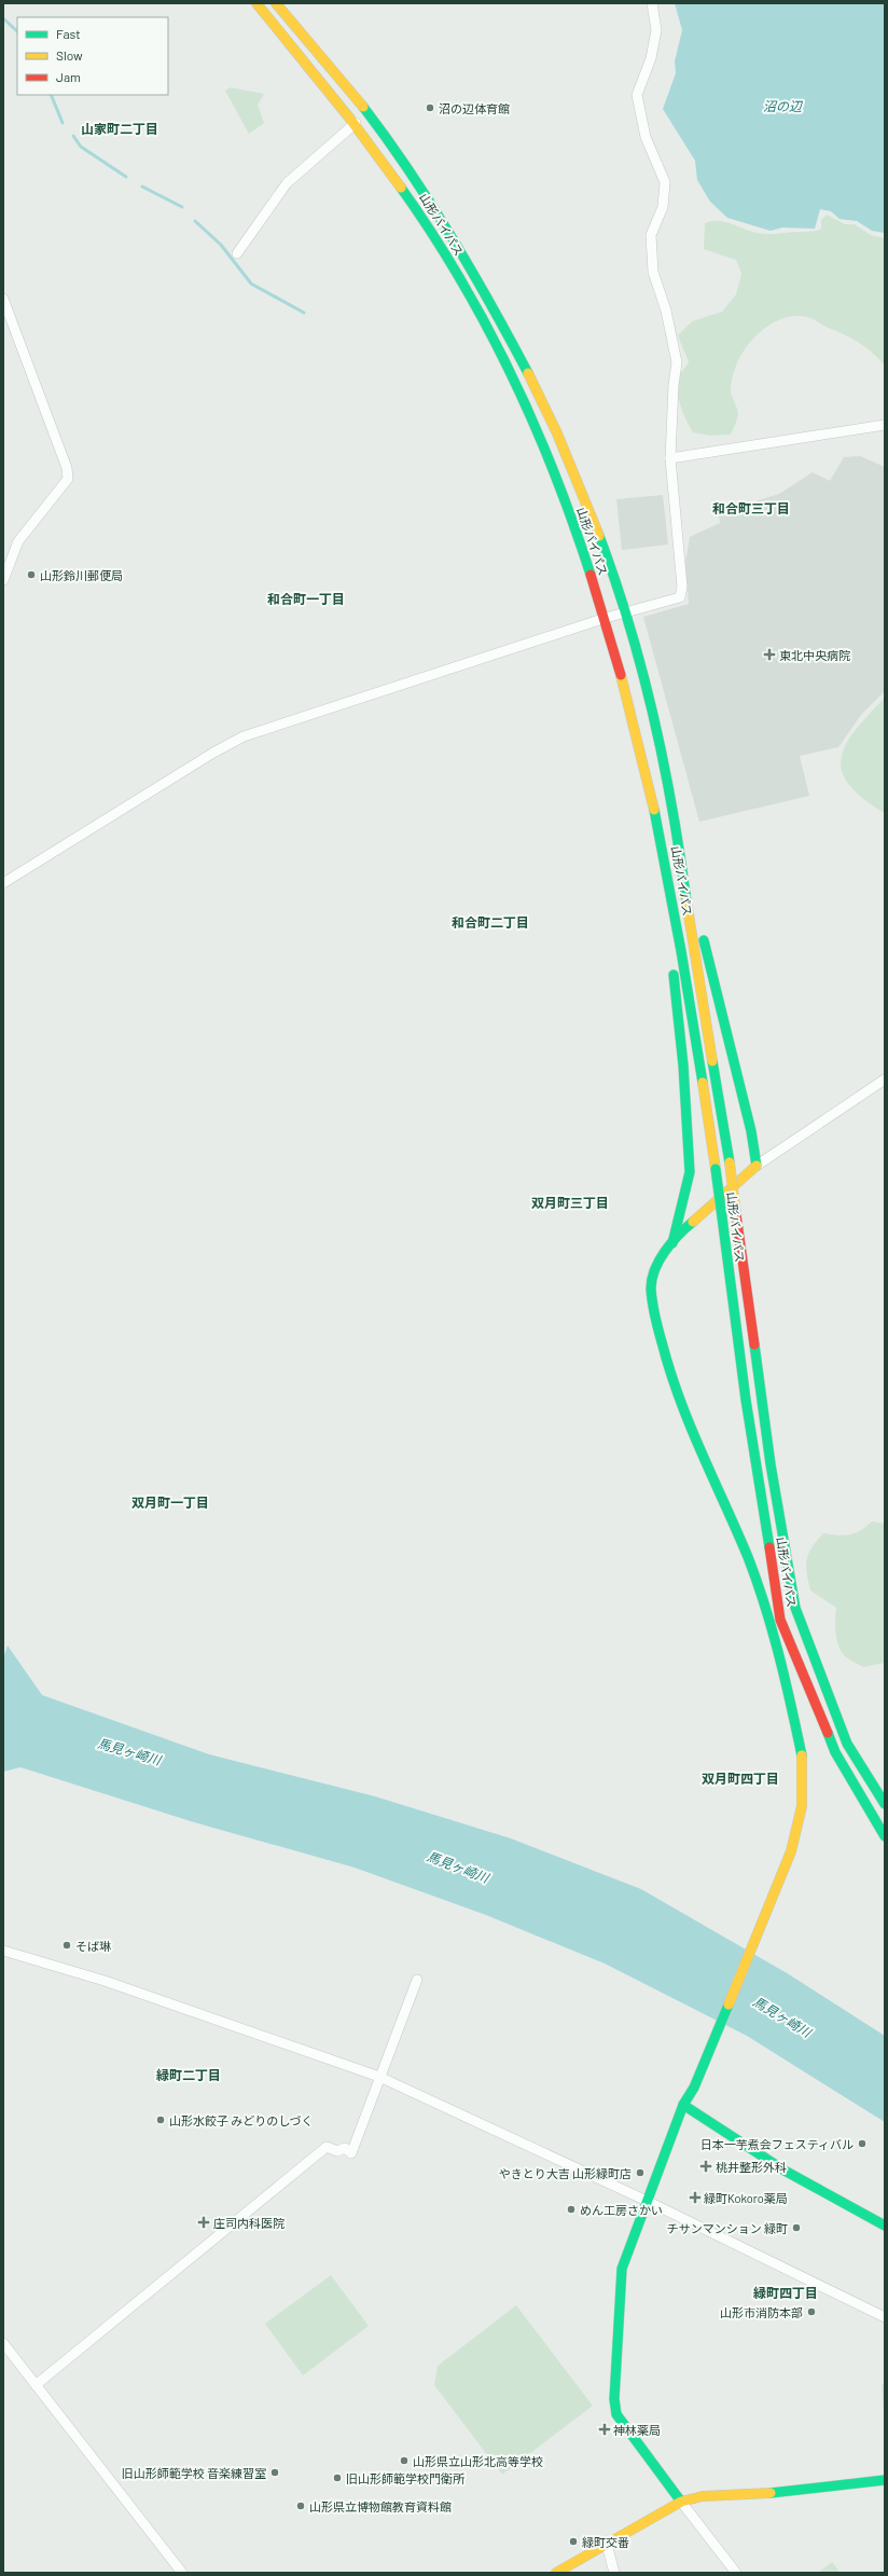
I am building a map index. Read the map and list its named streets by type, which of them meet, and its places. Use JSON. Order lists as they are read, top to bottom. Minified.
{"streets":{"main road":["山形バイパス"]},"districts":["山家町二丁目","和合町三丁目","和合町一丁目","和合町二丁目","双月町三丁目","双月町一丁目","双月町四丁目","緑町二丁目","緑町四丁目"],"water":["沼の辺","馬見ヶ崎川"],"places":{"other":["沼の辺体育館","山形鈴川郵便局","そば琳","山形水餃子 みどりのしづく","日本一芋煮会フェスティバル","やきとり大吉 山形緑町店","めん工房さかい","チサンマンション 緑町","山形市消防本部","山形県立山形北高等学校","旧山形師範学校 音楽練習室","旧山形師範学校門衛所","山形県立博物館教育資料館","緑町交番"],"health":["東北中央病院","桃井整形外科","緑町Kokoro薬局","庄司内科医院","神林薬局"]},"legend":["Fast","Slow","Jam"]}
